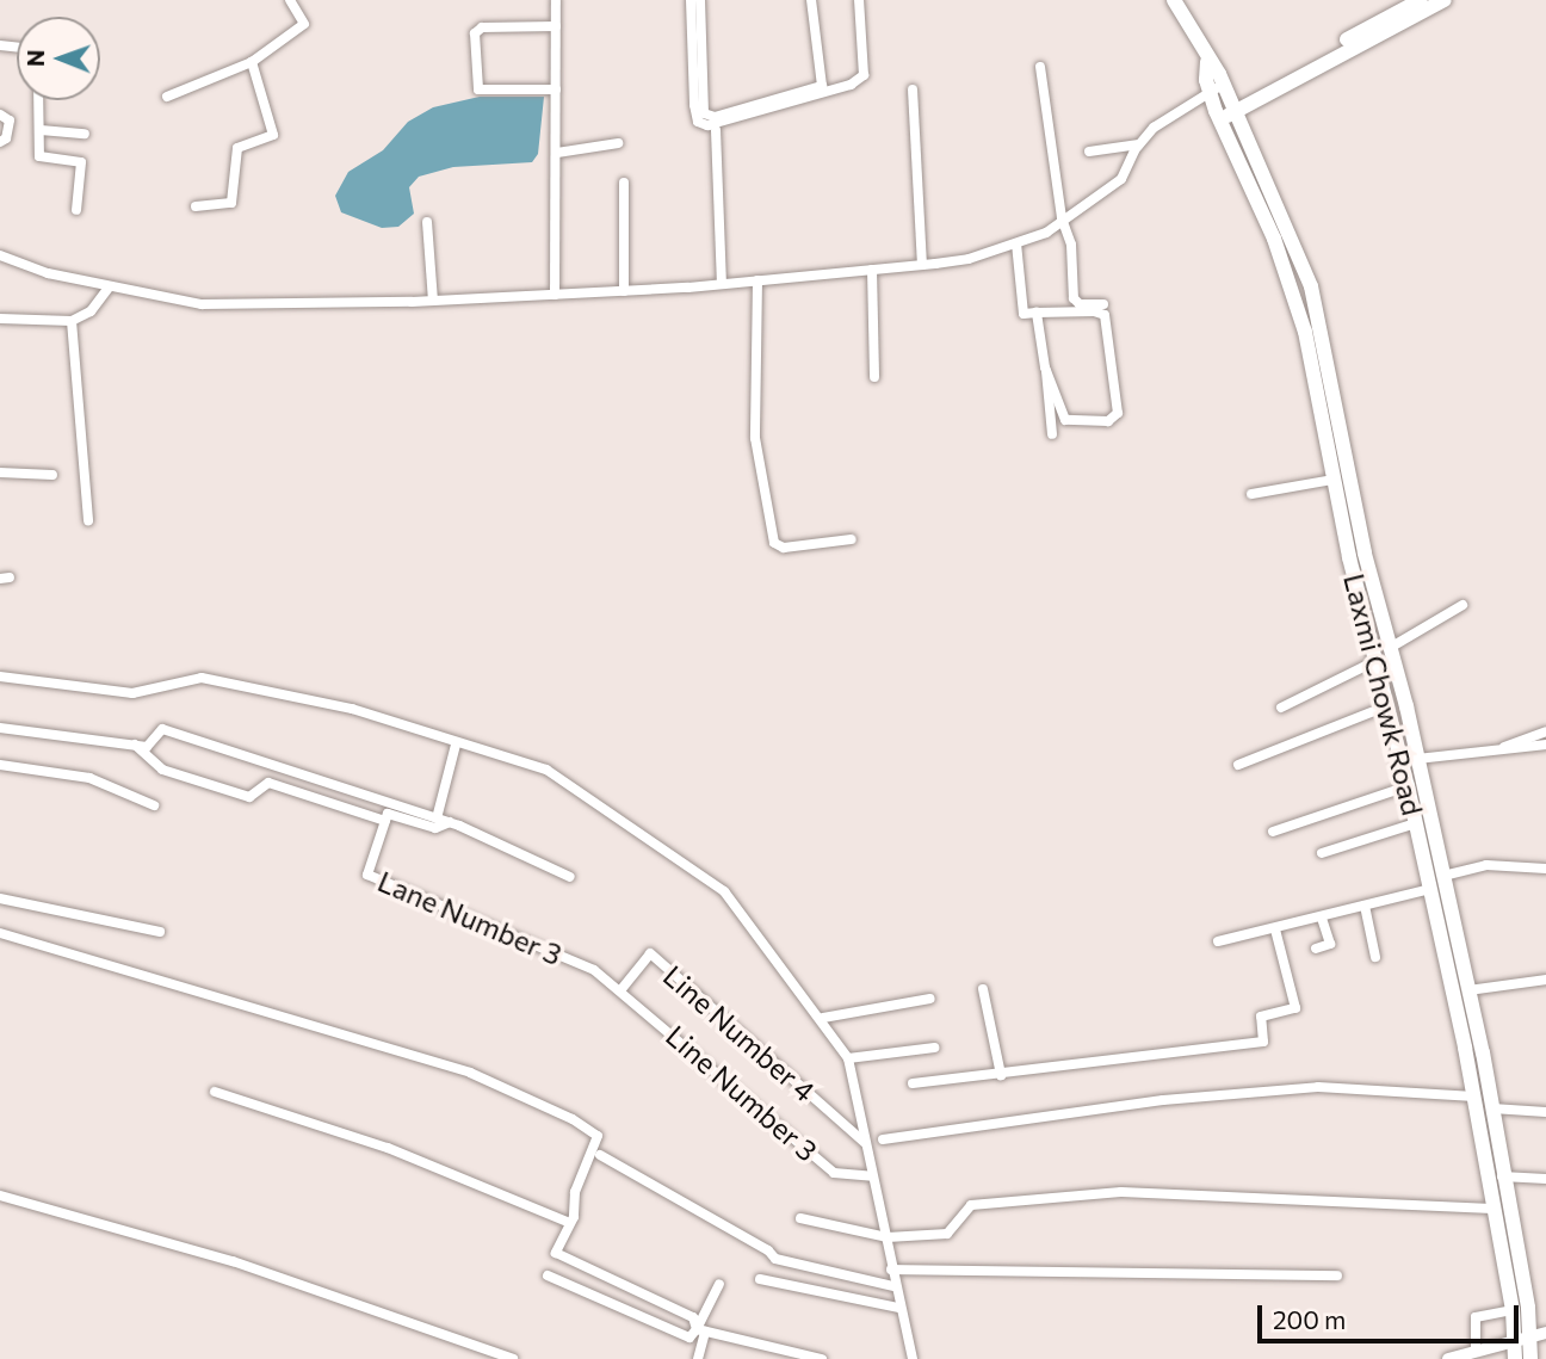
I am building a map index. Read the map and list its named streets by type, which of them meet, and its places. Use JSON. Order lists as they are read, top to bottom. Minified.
{"streets":{"main road":["Laxmi Chowk Road"],"street":["Lane Number 3","Line Number 4","Line Number 3"]},"crossings":[["Lane Number 3","Line Number 4"],["Lane Number 3","Line Number 3"],["Line Number 4","Line Number 3"]],"scale_bar":"200 m","north":"left"}
